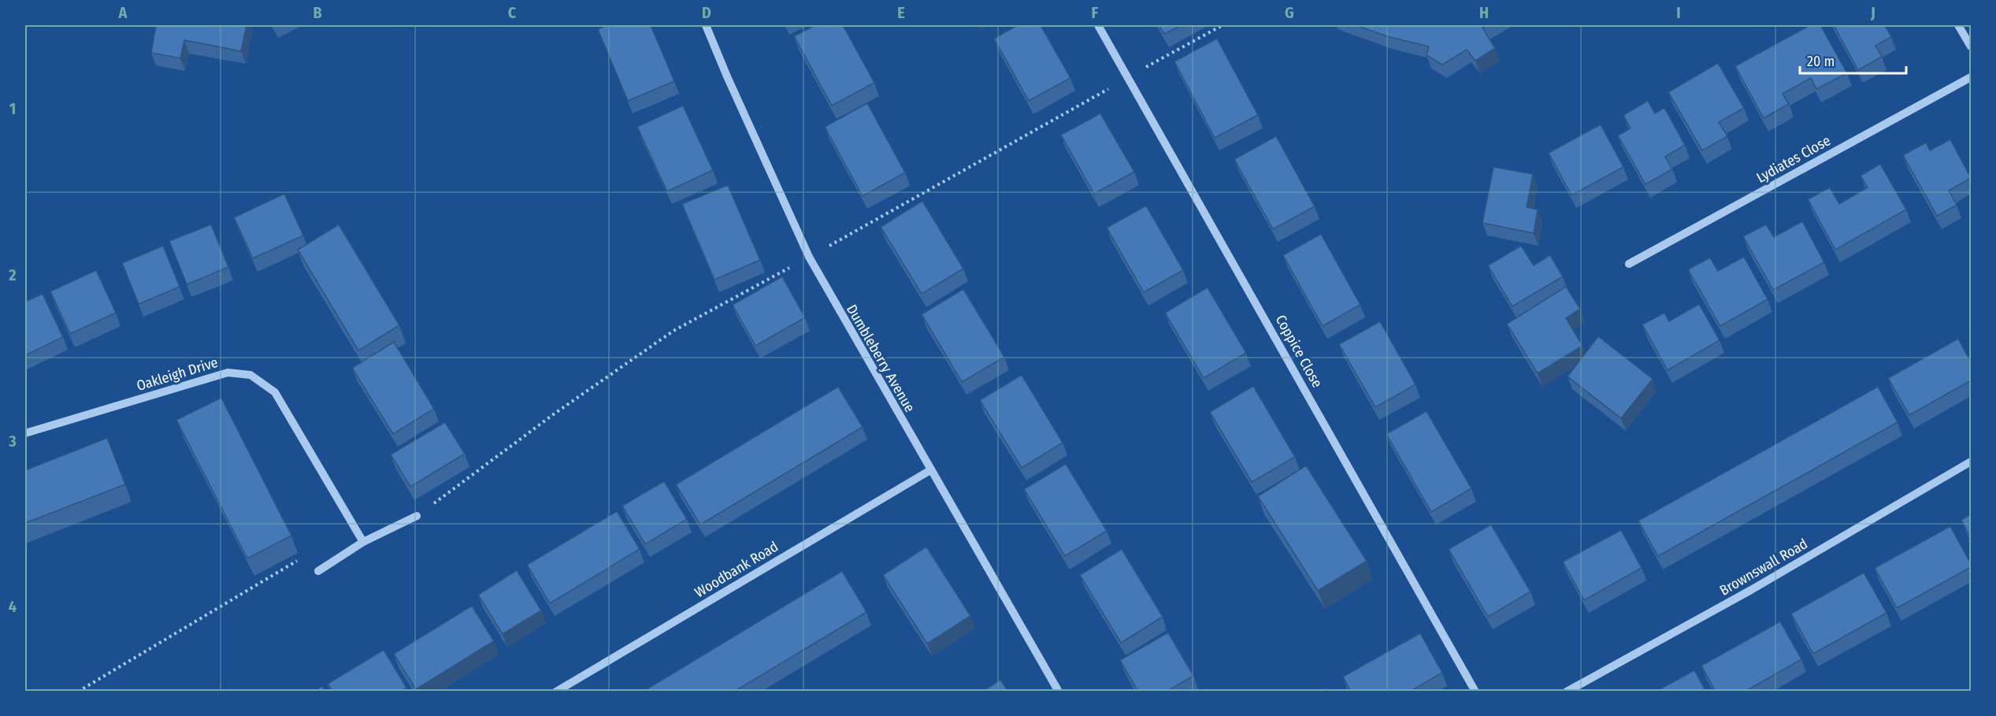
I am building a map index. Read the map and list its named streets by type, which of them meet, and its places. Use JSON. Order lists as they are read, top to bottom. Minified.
{"streets":{"street":["Lydiates Close","Coppice Close","Dumbleberry Avenue","Oakleigh Drive","Brownswall Road","Woodbank Road"]},"crossings":[["Dumbleberry Avenue","Woodbank Road"]],"scale_bar":"20 m","grid":{"columns":["A","B","C","D","E","F","G","H","I","J"],"rows":["1","2","3","4"]}}
